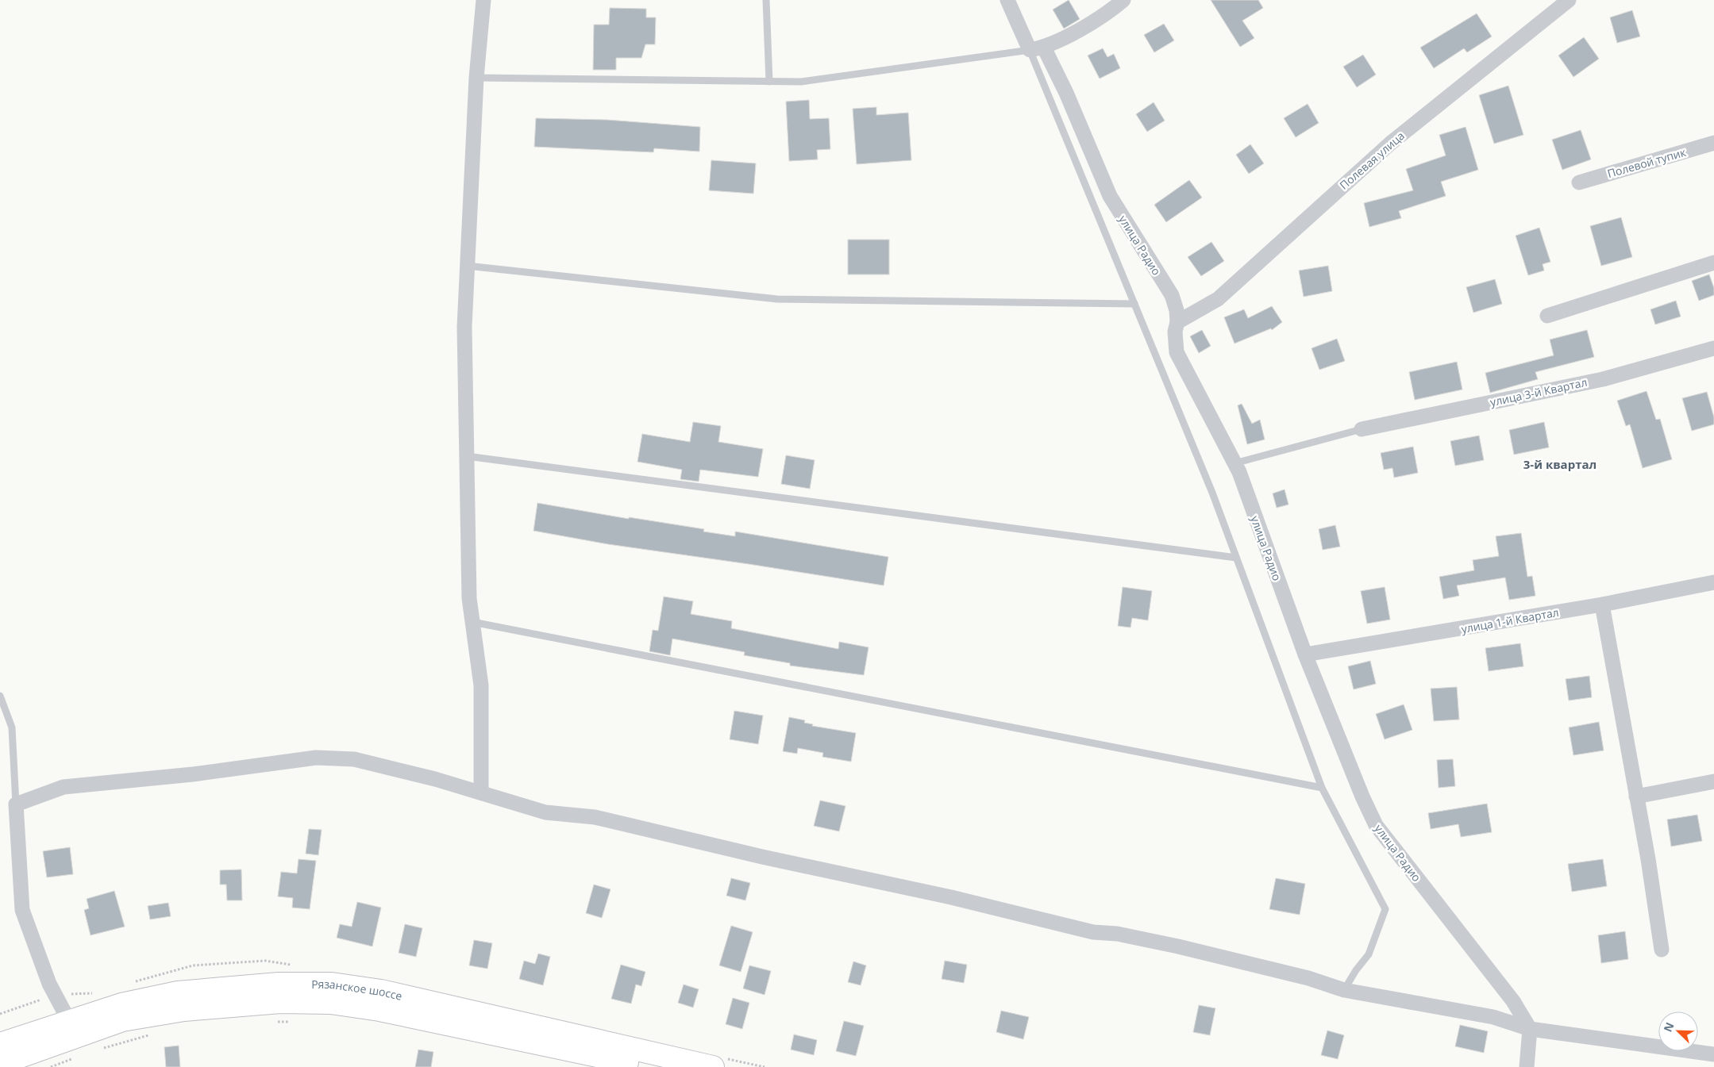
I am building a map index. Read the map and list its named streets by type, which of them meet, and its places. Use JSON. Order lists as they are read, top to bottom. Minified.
{"streets":{"main road":["Рязанское шоссе"],"street":["Полевая улица","Полевой тупик","улица Радио","улица 3-й Квартал","улица 1-й Квартал"]},"crossings":[["Полевая улица","улица Радио"],["улица Радио","улица 1-й Квартал"]],"districts":["3-й квартал"],"north":"top left"}
